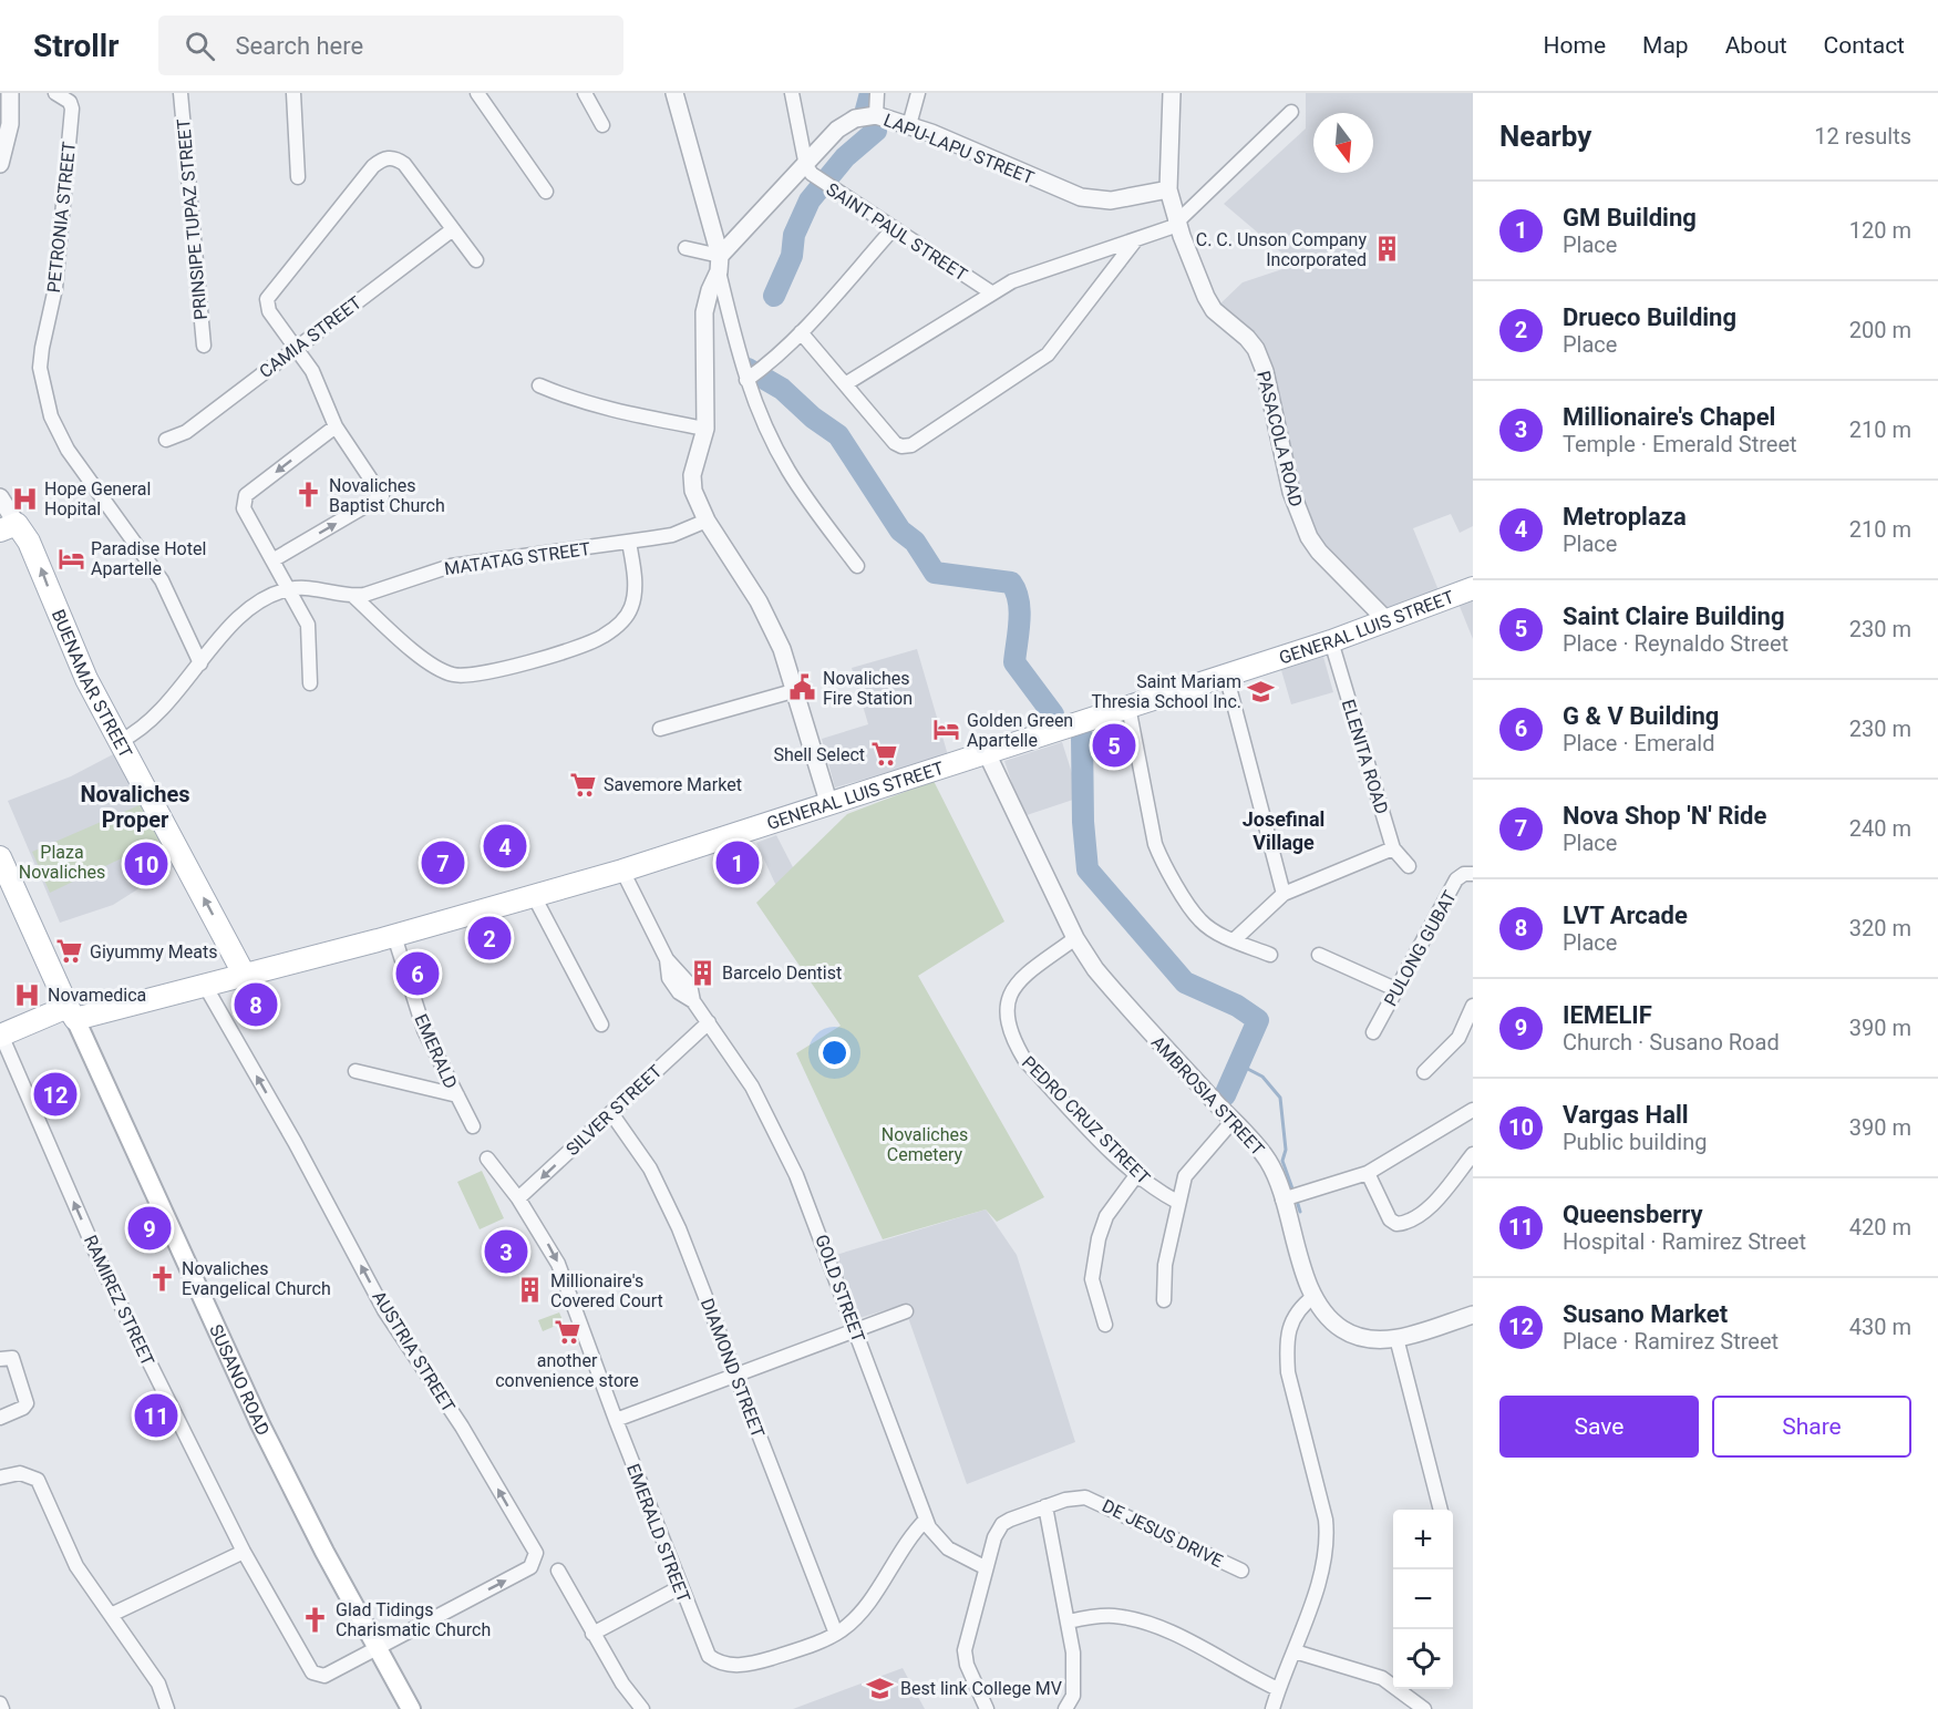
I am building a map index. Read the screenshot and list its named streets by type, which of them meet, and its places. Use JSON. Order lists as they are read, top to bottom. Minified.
{"streets":{"main road":["GENERAL LUIS STREET","BUENAMAR STREET","SUSANO ROAD"],"street":["LAPU-LAPU STREET","PETRONIA STREET","PRINSIPE TUPAZ STREET","SAINT PAUL STREET","CAMIA STREET","PASACOLA ROAD","MATATAG STREET","ELENITA ROAD","PULONG GUBAT","EMERALD","AMBROSIA STREET","SILVER STREET","PEDRO CRUZ STREET","GOLD STREET","RAMIREZ STREET","AUSTRIA STREET","DIAMOND STREET","EMERALD STREET","DE JESUS DRIVE"]},"crossings":[["LAPU-LAPU STREET","SAINT PAUL STREET"],["LAPU-LAPU STREET","PASACOLA ROAD"],["PASACOLA ROAD","GENERAL LUIS STREET"],["GENERAL LUIS STREET","BUENAMAR STREET"],["GENERAL LUIS STREET","ELENITA ROAD"],["GENERAL LUIS STREET","EMERALD"],["GENERAL LUIS STREET","AMBROSIA STREET"],["GENERAL LUIS STREET","GOLD STREET"],["GENERAL LUIS STREET","RAMIREZ STREET"],["GENERAL LUIS STREET","AUSTRIA STREET"],["GENERAL LUIS STREET","SUSANO ROAD"],["AMBROSIA STREET","PEDRO CRUZ STREET"],["SILVER STREET","GOLD STREET"],["SILVER STREET","DIAMOND STREET"],["SILVER STREET","EMERALD STREET"],["GOLD STREET","EMERALD STREET"],["GOLD STREET","DE JESUS DRIVE"],["RAMIREZ STREET","AUSTRIA STREET"],["RAMIREZ STREET","SUSANO ROAD"],["AUSTRIA STREET","SUSANO ROAD"],["DIAMOND STREET","EMERALD STREET"]],"one_way":["BUENAMAR STREET","SILVER STREET","RAMIREZ STREET","AUSTRIA STREET"],"districts":["Novaliches Proper","Josefinal Village"],"parks":["Plaza Novaliches","Novaliches Cemetery"],"places":{"building":["C. C. Unson Company Incorporated","Barcelo Dentist","Millionaire's Covered Court"],"church":["Novaliches Baptist Church","Novaliches Evangelical Church","Glad Tidings Charismatic Church"],"hospital":["Hope General Hopital","Novamedica"],"hotel":["Paradise Hotel Apartelle","Golden Green Apartelle"],"public building":["Novaliches Fire Station"],"school or university":["Saint Mariam Thresia School Inc.","Best link College MV"],"supermarket":["Shell Select","Savemore Market","Giyummy Meats","another convenience store"]},"north":"bottom","page":{"header":"Strollr","search":"Search here","nav":["Home","Map","About","Contact"],"heading":["Nearby","12 results"],"list":[{"mark":"1","name":"GM Building","note":"Place","value":"120 m"},{"mark":"2","name":"Drueco Building","note":"Place","value":"200 m"},{"mark":"3","name":"Millionaire's Chapel","note":"Temple · Emerald Street","value":"210 m"},{"mark":"4","name":"Metroplaza","note":"Place","value":"210 m"},{"mark":"5","name":"Saint Claire Building","note":"Place · Reynaldo Street","value":"230 m"},{"mark":"6","name":"G & V Building","note":"Place · Emerald","value":"230 m"},{"mark":"7","name":"Nova Shop 'N' Ride","note":"Place","value":"240 m"},{"mark":"8","name":"LVT Arcade","note":"Place","value":"320 m"},{"mark":"9","name":"IEMELIF","note":"Church · Susano Road","value":"390 m"},{"mark":"10","name":"Vargas Hall","note":"Public building","value":"390 m"},{"mark":"11","name":"Queensberry","note":"Hospital · Ramirez Street","value":"420 m"},{"mark":"12","name":"Susano Market","note":"Place · Ramirez Street","value":"430 m"}],"pins":["5","4","1","7","10","2","6","8","12","9","3","11"],"buttons":["Save","Share"],"map_buttons":["+","−"]}}
